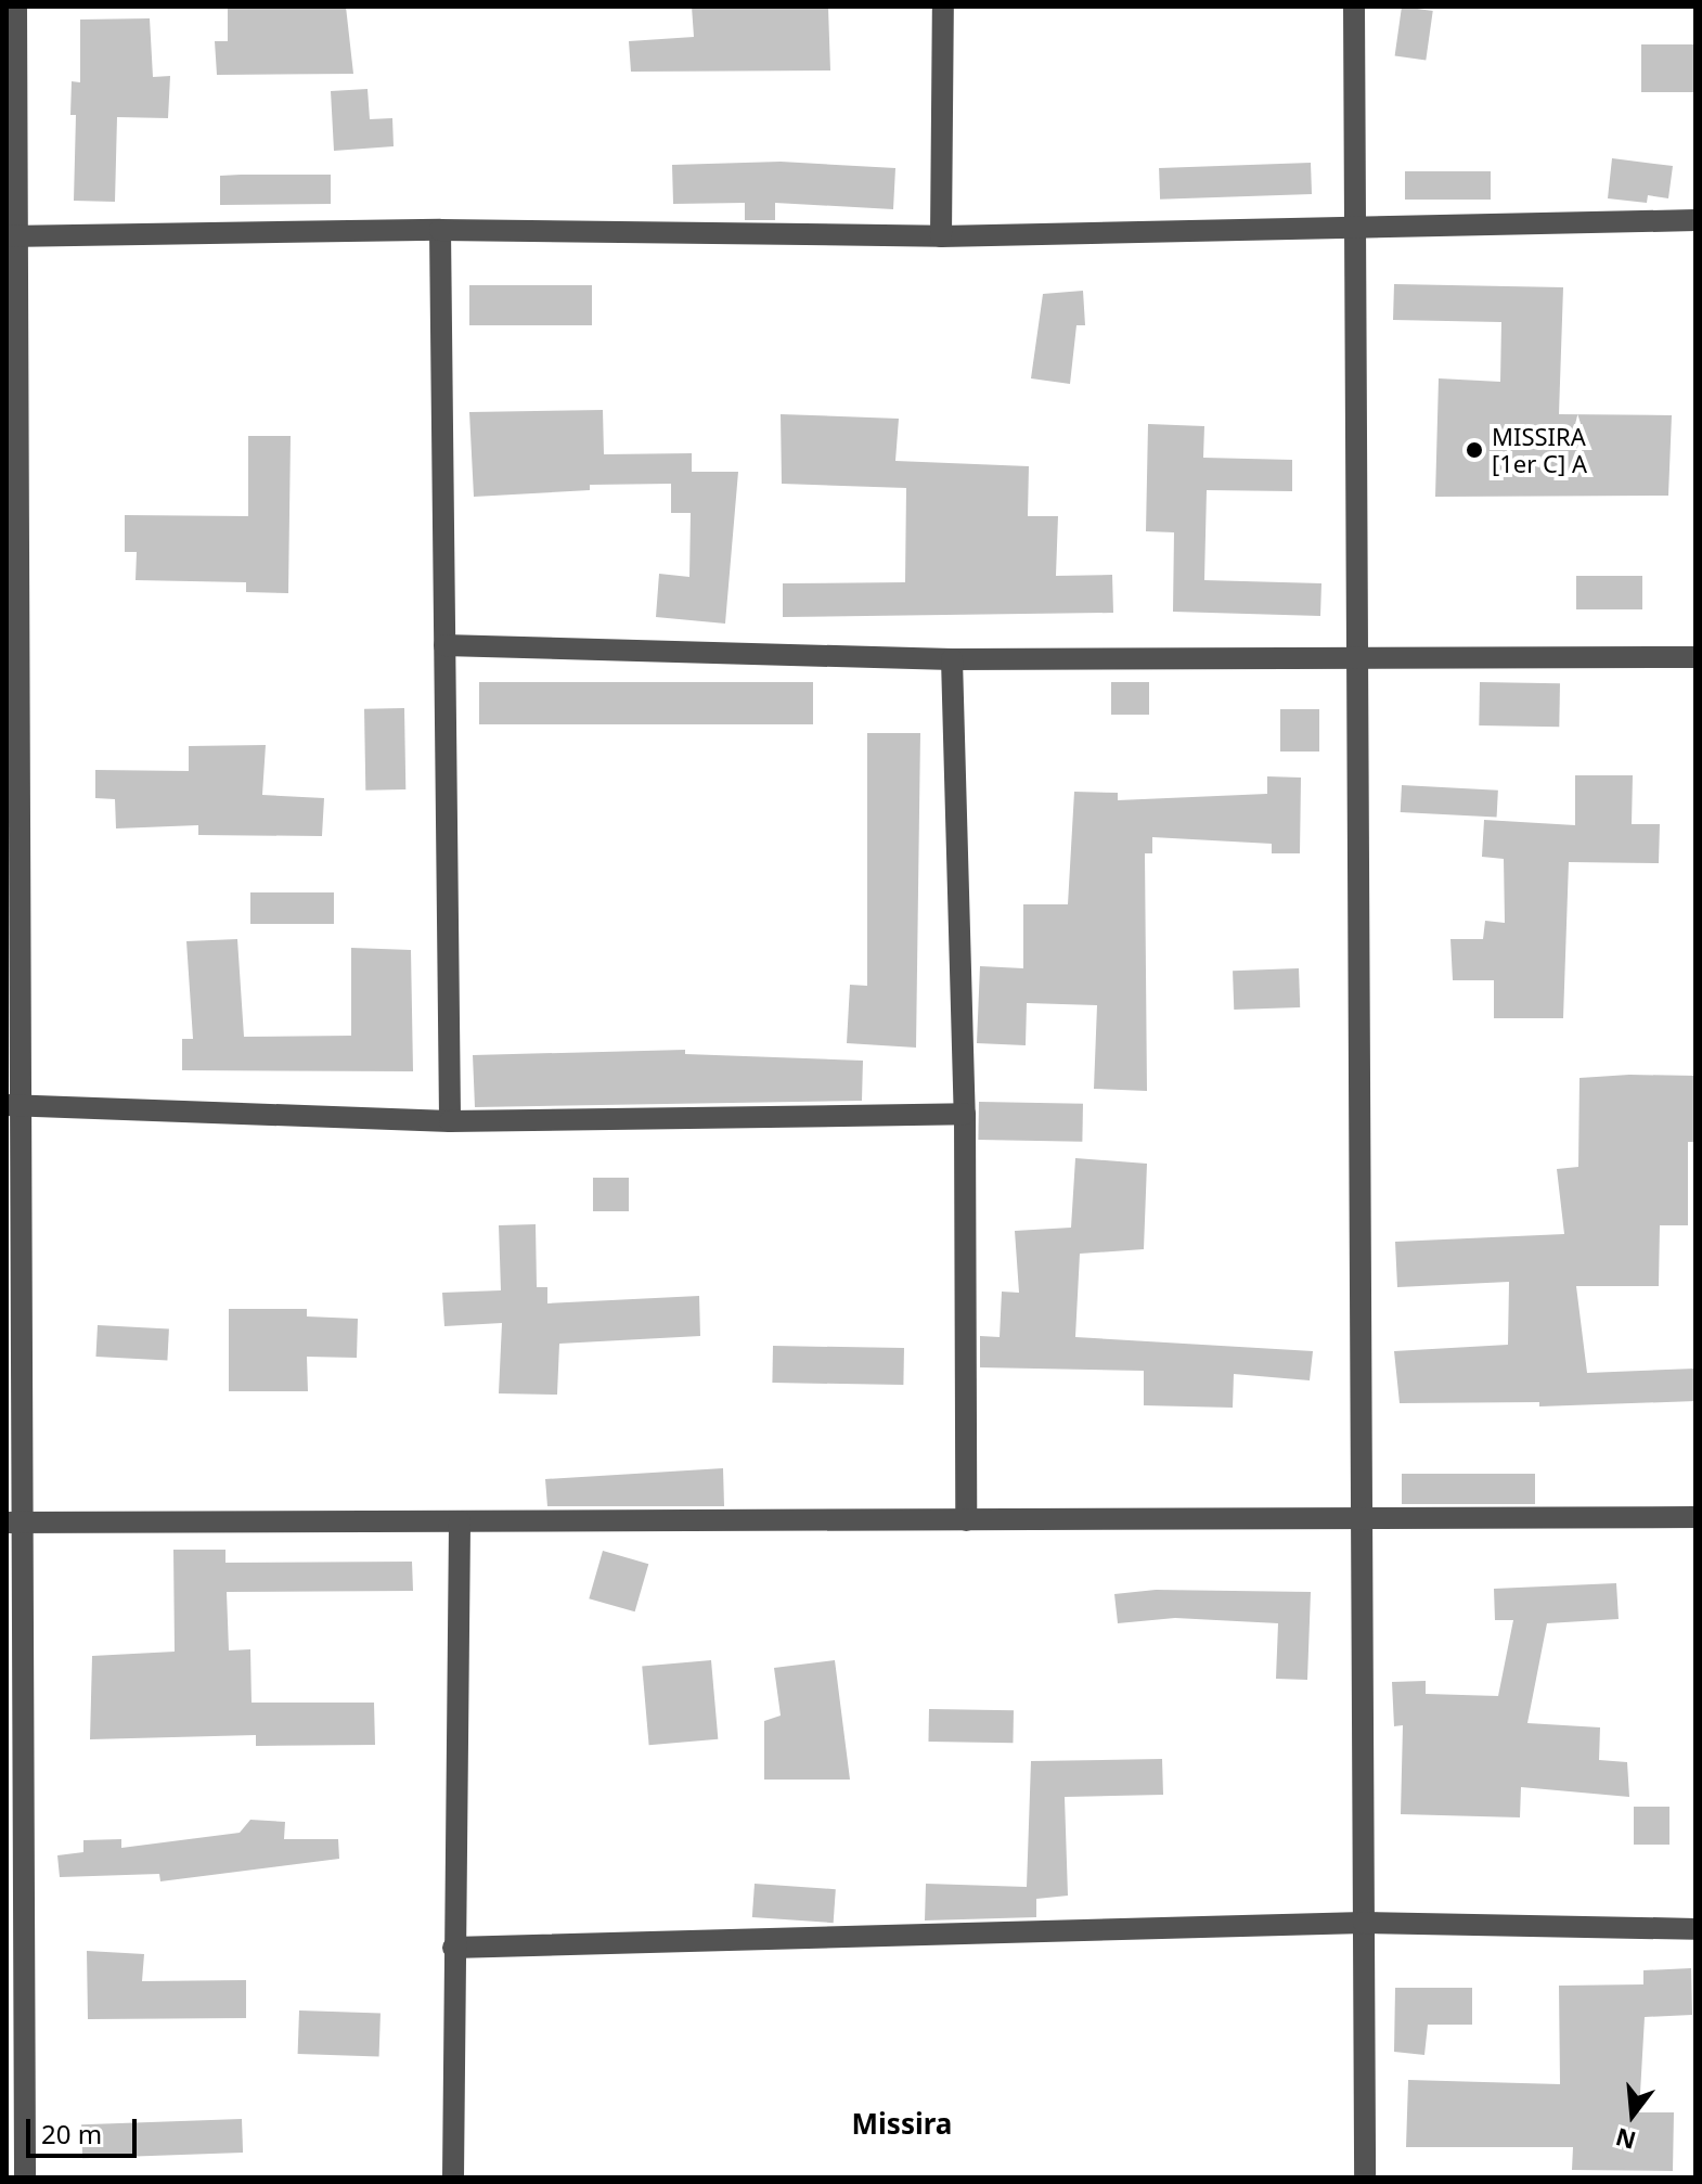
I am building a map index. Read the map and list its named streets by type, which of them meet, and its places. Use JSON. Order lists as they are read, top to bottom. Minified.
{"districts":["Missira"],"places":["MISSIRA [1er C] A"],"scale_bar":"20 m","north":"bottom"}
